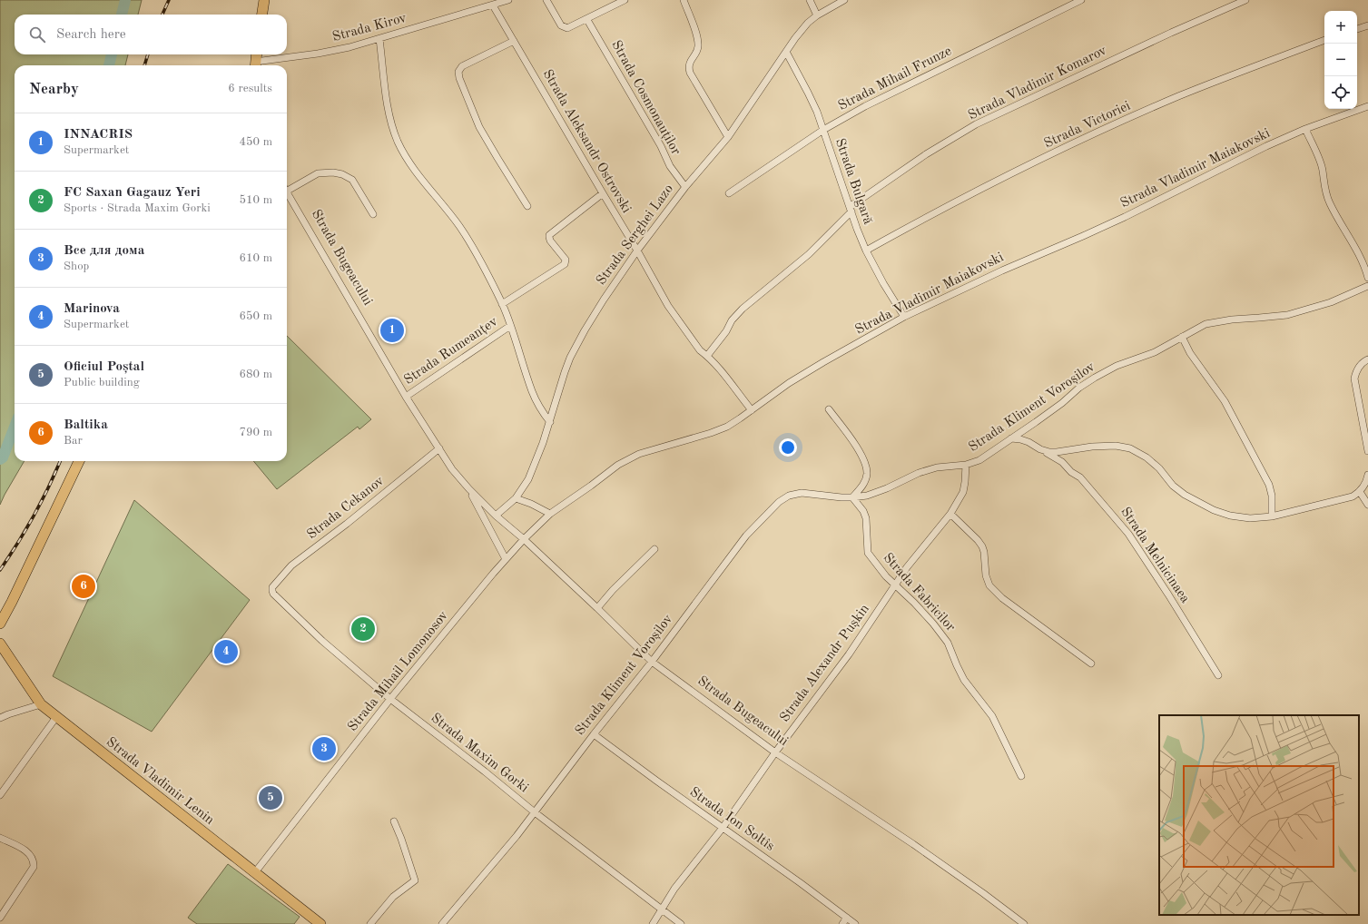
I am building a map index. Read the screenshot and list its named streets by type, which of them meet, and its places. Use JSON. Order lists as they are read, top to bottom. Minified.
{"streets":{"main road":["Strada Vladimir Lenin"],"street":["Strada Kirov","Strada Mihail Frunze","Strada Vladimir Komarov","Strada Cosmonauților","Strada Victoriei","Strada Aleksandr Ostrovski","Strada Vladimir Maiakovski","Strada Bulgară","Strada Serghei Lazo","Strada Bugeacului","Strada Rumeanțev","Strada Kliment Voroșilov","Strada Cekanov","Strada Melnicinaea","Strada Fabricilor","Strada Alexandr Pușkin","Strada Mihail Lomonosov","Strada Maxim Gorki","Strada Ion Soltîs"]},"crossings":[["Strada Kirov","Strada Aleksandr Ostrovski"],["Strada Mihail Frunze","Strada Bulgară"],["Strada Vladimir Komarov","Strada Aleksandr Ostrovski"],["Strada Vladimir Komarov","Strada Bulgară"],["Strada Cosmonauților","Strada Serghei Lazo"],["Strada Victoriei","Strada Bulgară"],["Strada Aleksandr Ostrovski","Strada Vladimir Maiakovski"],["Strada Aleksandr Ostrovski","Strada Serghei Lazo"],["Strada Vladimir Maiakovski","Strada Bulgară"],["Strada Vladimir Maiakovski","Strada Bugeacului"],["Strada Vladimir Maiakovski","Strada Mihail Lomonosov"],["Strada Bulgară","Strada Serghei Lazo"],["Strada Serghei Lazo","Strada Bugeacului"],["Strada Bugeacului","Strada Rumeanțev"],["Strada Bugeacului","Strada Kliment Voroșilov"],["Strada Bugeacului","Strada Cekanov"],["Strada Bugeacului","Strada Alexandr Pușkin"],["Strada Bugeacului","Strada Mihail Lomonosov"],["Strada Kliment Voroșilov","Strada Melnicinaea"],["Strada Kliment Voroșilov","Strada Fabricilor"],["Strada Kliment Voroșilov","Strada Alexandr Pușkin"],["Strada Kliment Voroșilov","Strada Maxim Gorki"],["Strada Kliment Voroșilov","Strada Ion Soltîs"],["Strada Cekanov","Strada Maxim Gorki"],["Strada Fabricilor","Strada Alexandr Pușkin"],["Strada Alexandr Pușkin","Strada Maxim Gorki"],["Strada Alexandr Pușkin","Strada Ion Soltîs"],["Strada Mihail Lomonosov","Strada Maxim Gorki"],["Strada Mihail Lomonosov","Strada Vladimir Lenin"]],"page":{"map_buttons":["+","−"],"search":"Search here","heading":["Nearby","6 results"],"list":[{"mark":"1","name":"INNACRIS","note":"Supermarket","value":"450 m"},{"mark":"2","name":"FC Saxan Gagauz Yeri","note":"Sports · Strada Maxim Gorki","value":"510 m"},{"mark":"3","name":"Все для дома","note":"Shop","value":"610 m"},{"mark":"4","name":"Marinova","note":"Supermarket","value":"650 m"},{"mark":"5","name":"Oficiul Poștal","note":"Public building","value":"680 m"},{"mark":"6","name":"Baltika","note":"Bar","value":"790 m"}],"pins":["1","6","2","4","3","5"]}}
